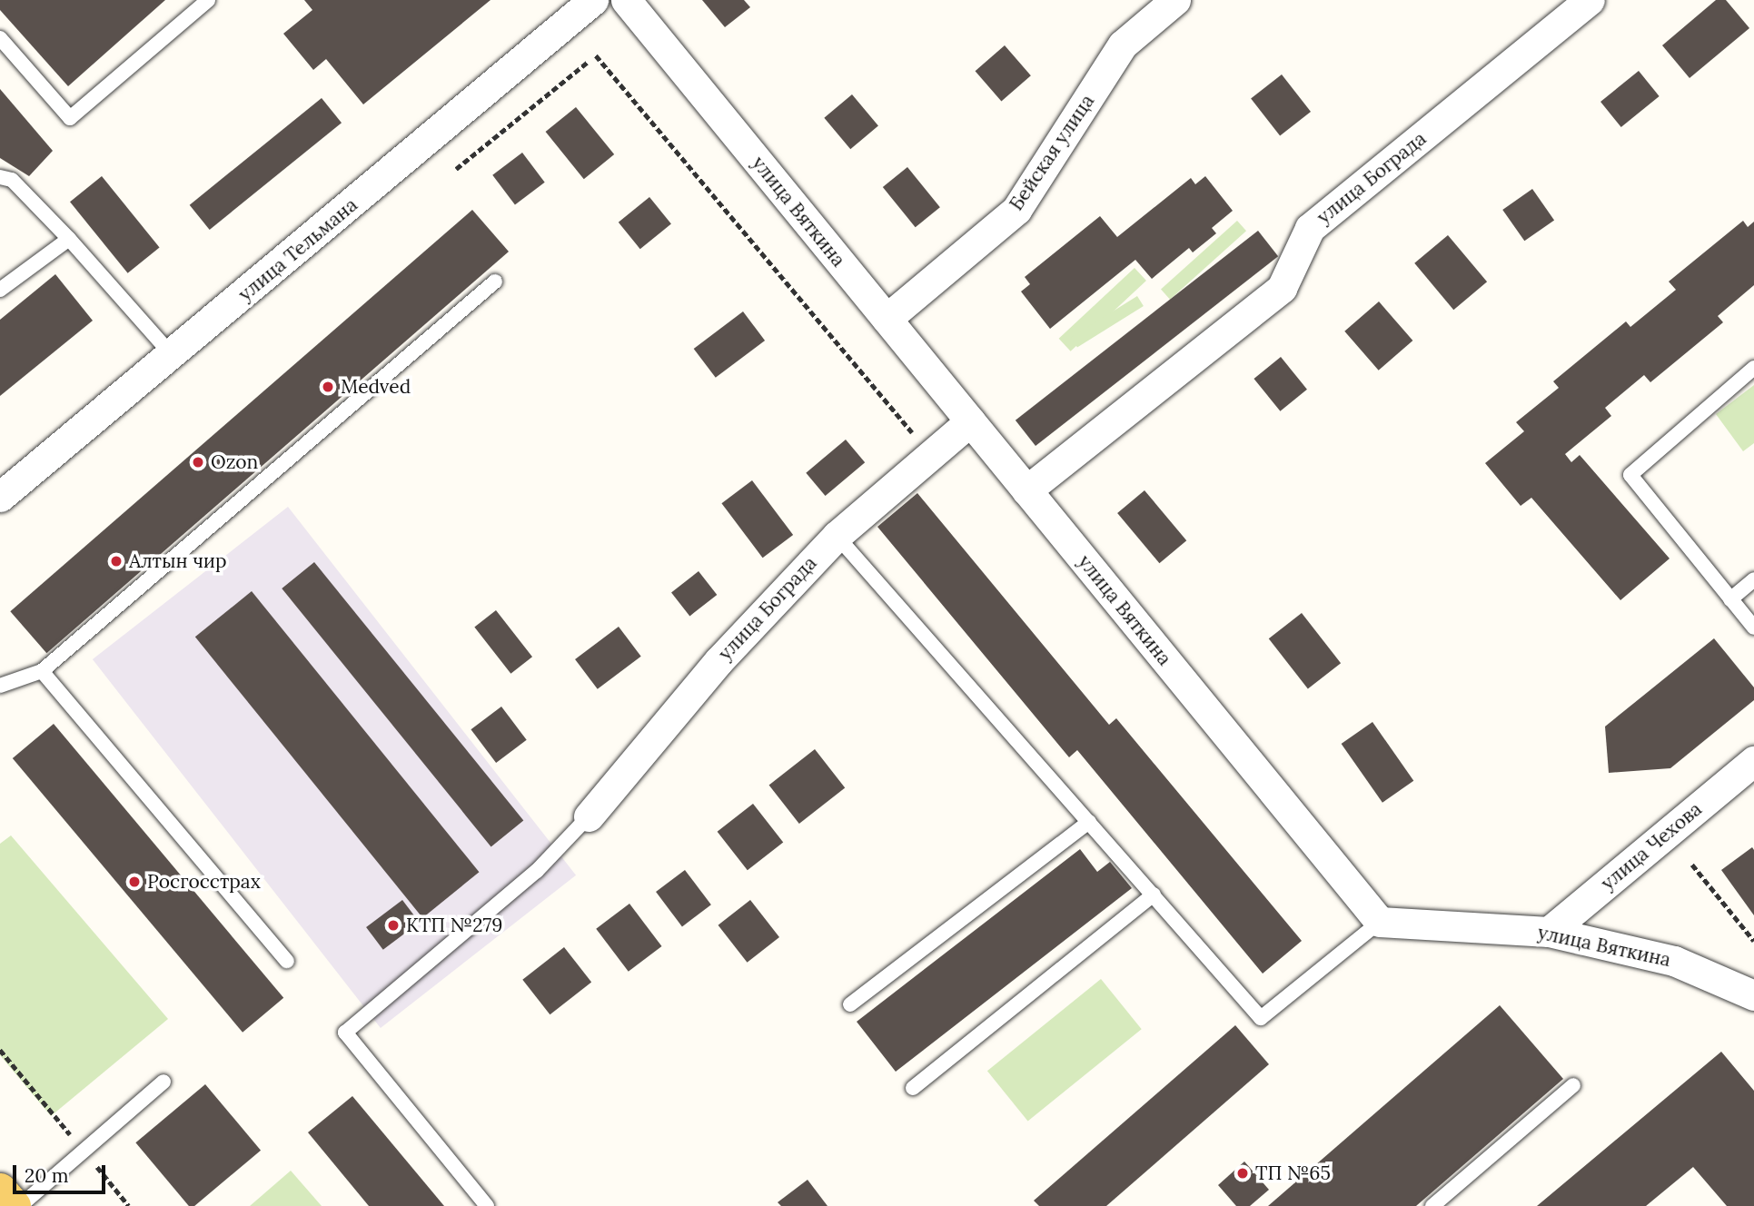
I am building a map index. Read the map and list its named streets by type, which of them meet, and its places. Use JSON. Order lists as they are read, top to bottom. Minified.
{"streets":{"street":["Бейская улица","улица Бограда","улица Вяткина","улица Тельмана","улица Чехова"]},"crossings":[["Бейская улица","улица Вяткина"],["улица Бограда","улица Вяткина"],["улица Вяткина","улица Чехова"]],"places":["Medved","Ozon","Алтын чир","Росгосстрах","КТП №279","ТП №65"],"scale_bar":"20 m"}
